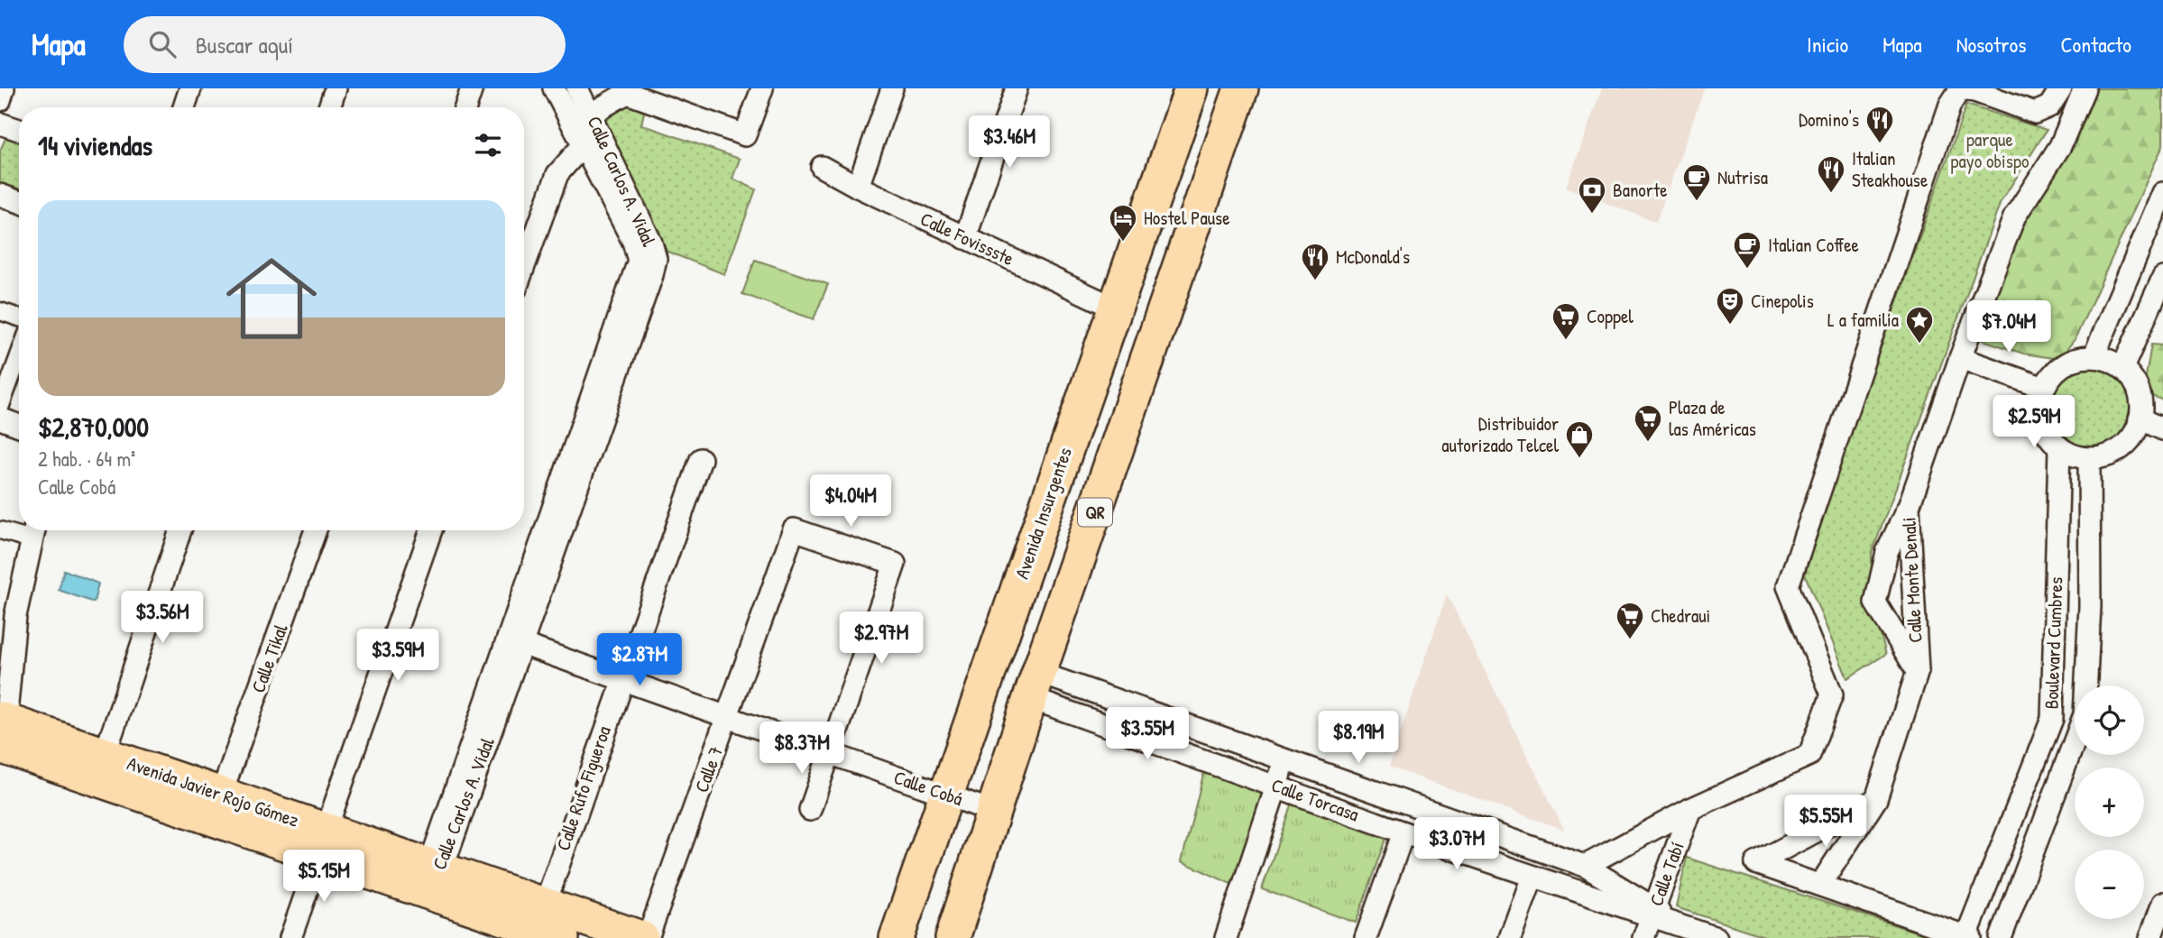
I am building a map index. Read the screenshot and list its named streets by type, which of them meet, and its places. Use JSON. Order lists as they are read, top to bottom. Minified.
{"streets":{"main road":["QR","Avenida Insurgentes","Avenida Javier Rojo Gómez"],"street":["Calle Carlos A. Vidal","Calle Fovissste","Calle Monte Denali","Boulevard Cumbres","Calle Tikal","Calle 7","Calle Rufo Figueroa","Calle Cobá","Calle Torcasa","Calle Tabí"]},"crossings":[["Calle Carlos A. Vidal","Calle Cobá"],["Calle Carlos A. Vidal","Avenida Javier Rojo Gómez"],["Calle Fovissste","Avenida Insurgentes"],["QR","Calle Cobá"],["QR","Calle Torcasa"],["Avenida Insurgentes","Calle Cobá"],["Calle Tikal","Avenida Javier Rojo Gómez"],["Calle 7","Calle Cobá"],["Calle Rufo Figueroa","Calle Cobá"],["Calle Rufo Figueroa","Avenida Javier Rojo Gómez"],["Calle Torcasa","Calle Tabí"]],"parks":["parque payo obispo"],"places":{"restaurant":["Domino's","Italian Steakhouse","McDonald's"],"cafe":["Nutrisa","Italian Coffee"],"bank":["Banorte"],"hotel":["Hostel Pause"],"theatre":["Cinepolis"],"supermarket":["Coppel","Plaza de las Américas","Chedraui"],"place":["L a familia"],"shop":["Distribuidor autorizado Telcel"]},"page":{"header":"Mapa","search":"Buscar aquí","nav":["Inicio","Mapa","Nosotros","Contacto"],"heading":"14 viviendas","price":["$3.46M","$7.04M","$2.59M","$4.04M","$3.56M","$2.97M","$3.59M","$2.87M","$3.55M","$8.19M","$8.37M","$5.55M","$3.07M","$5.15M"],"list":[{"name":"$2,870,000","note":"2 hab. · 64 m² · Calle Cobá"}],"map_buttons":["+","−"]}}
